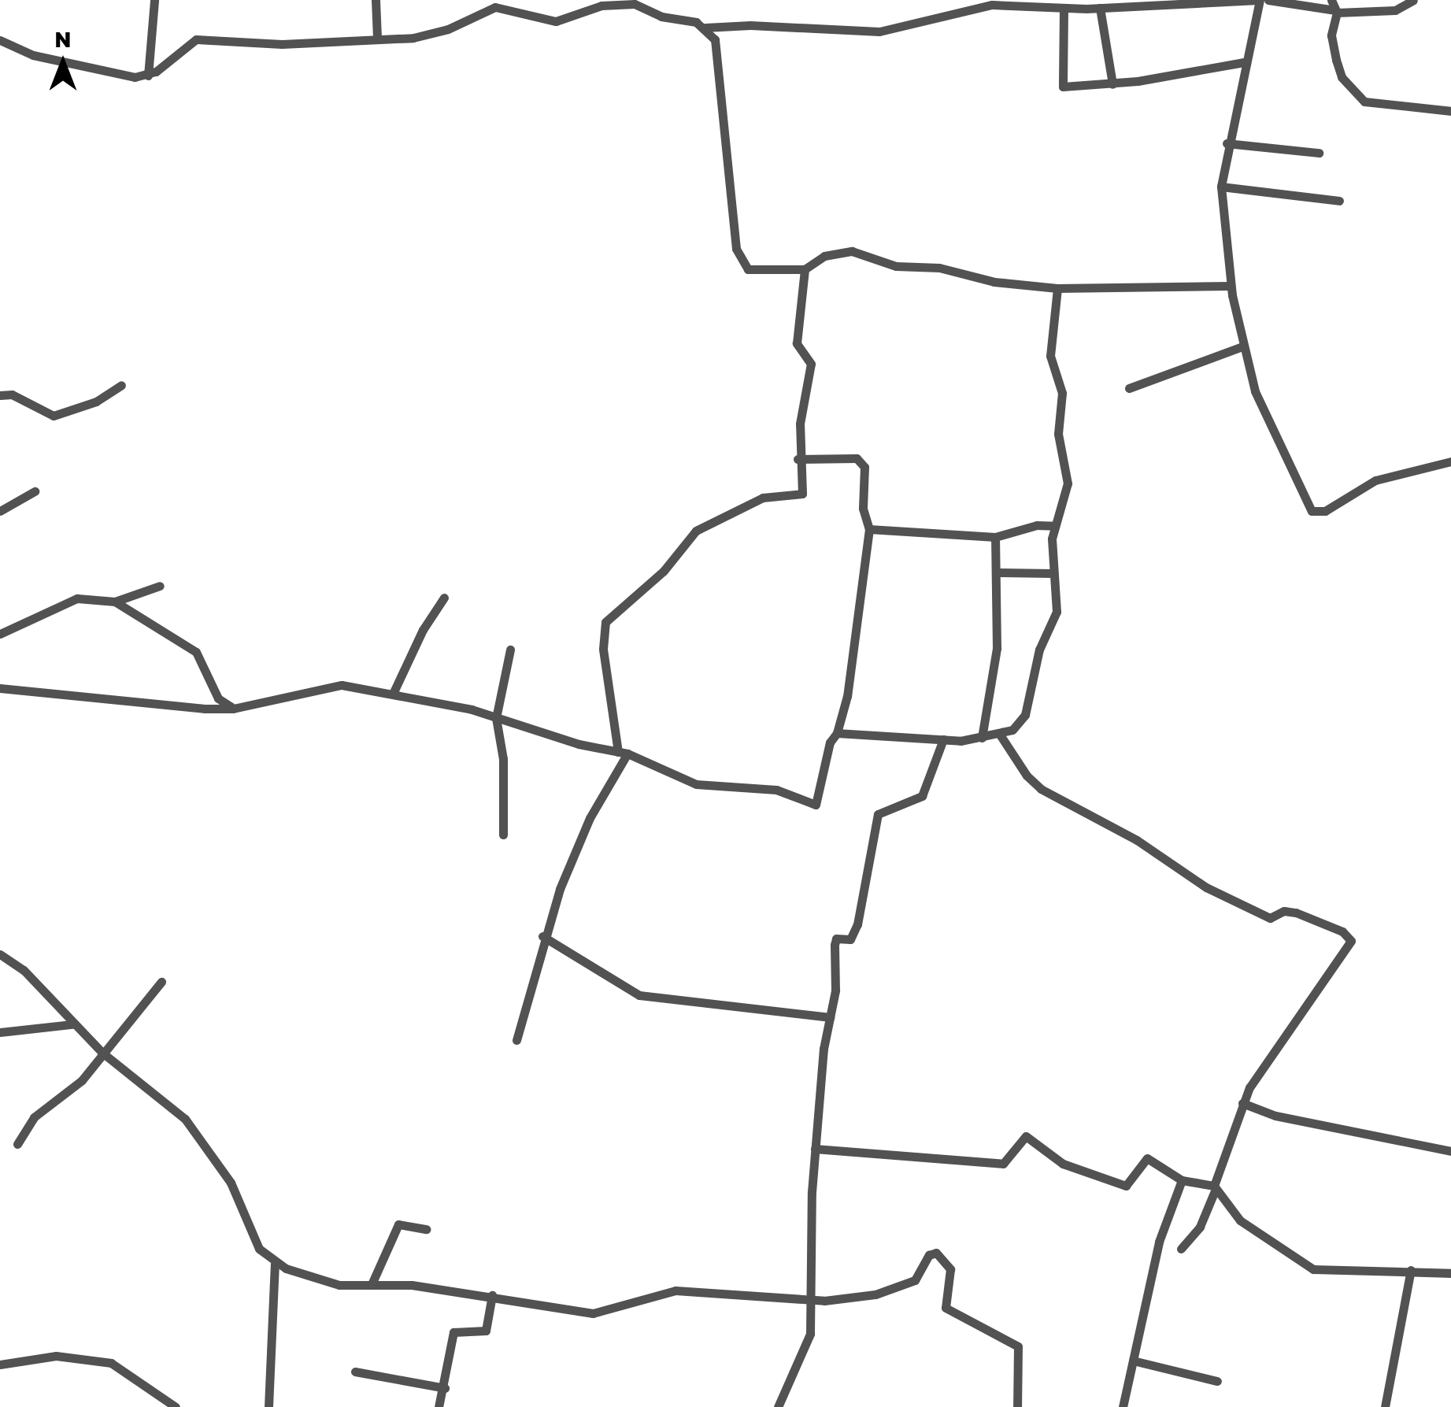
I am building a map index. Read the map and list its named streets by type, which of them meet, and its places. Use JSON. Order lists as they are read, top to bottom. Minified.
{"north":"top"}
